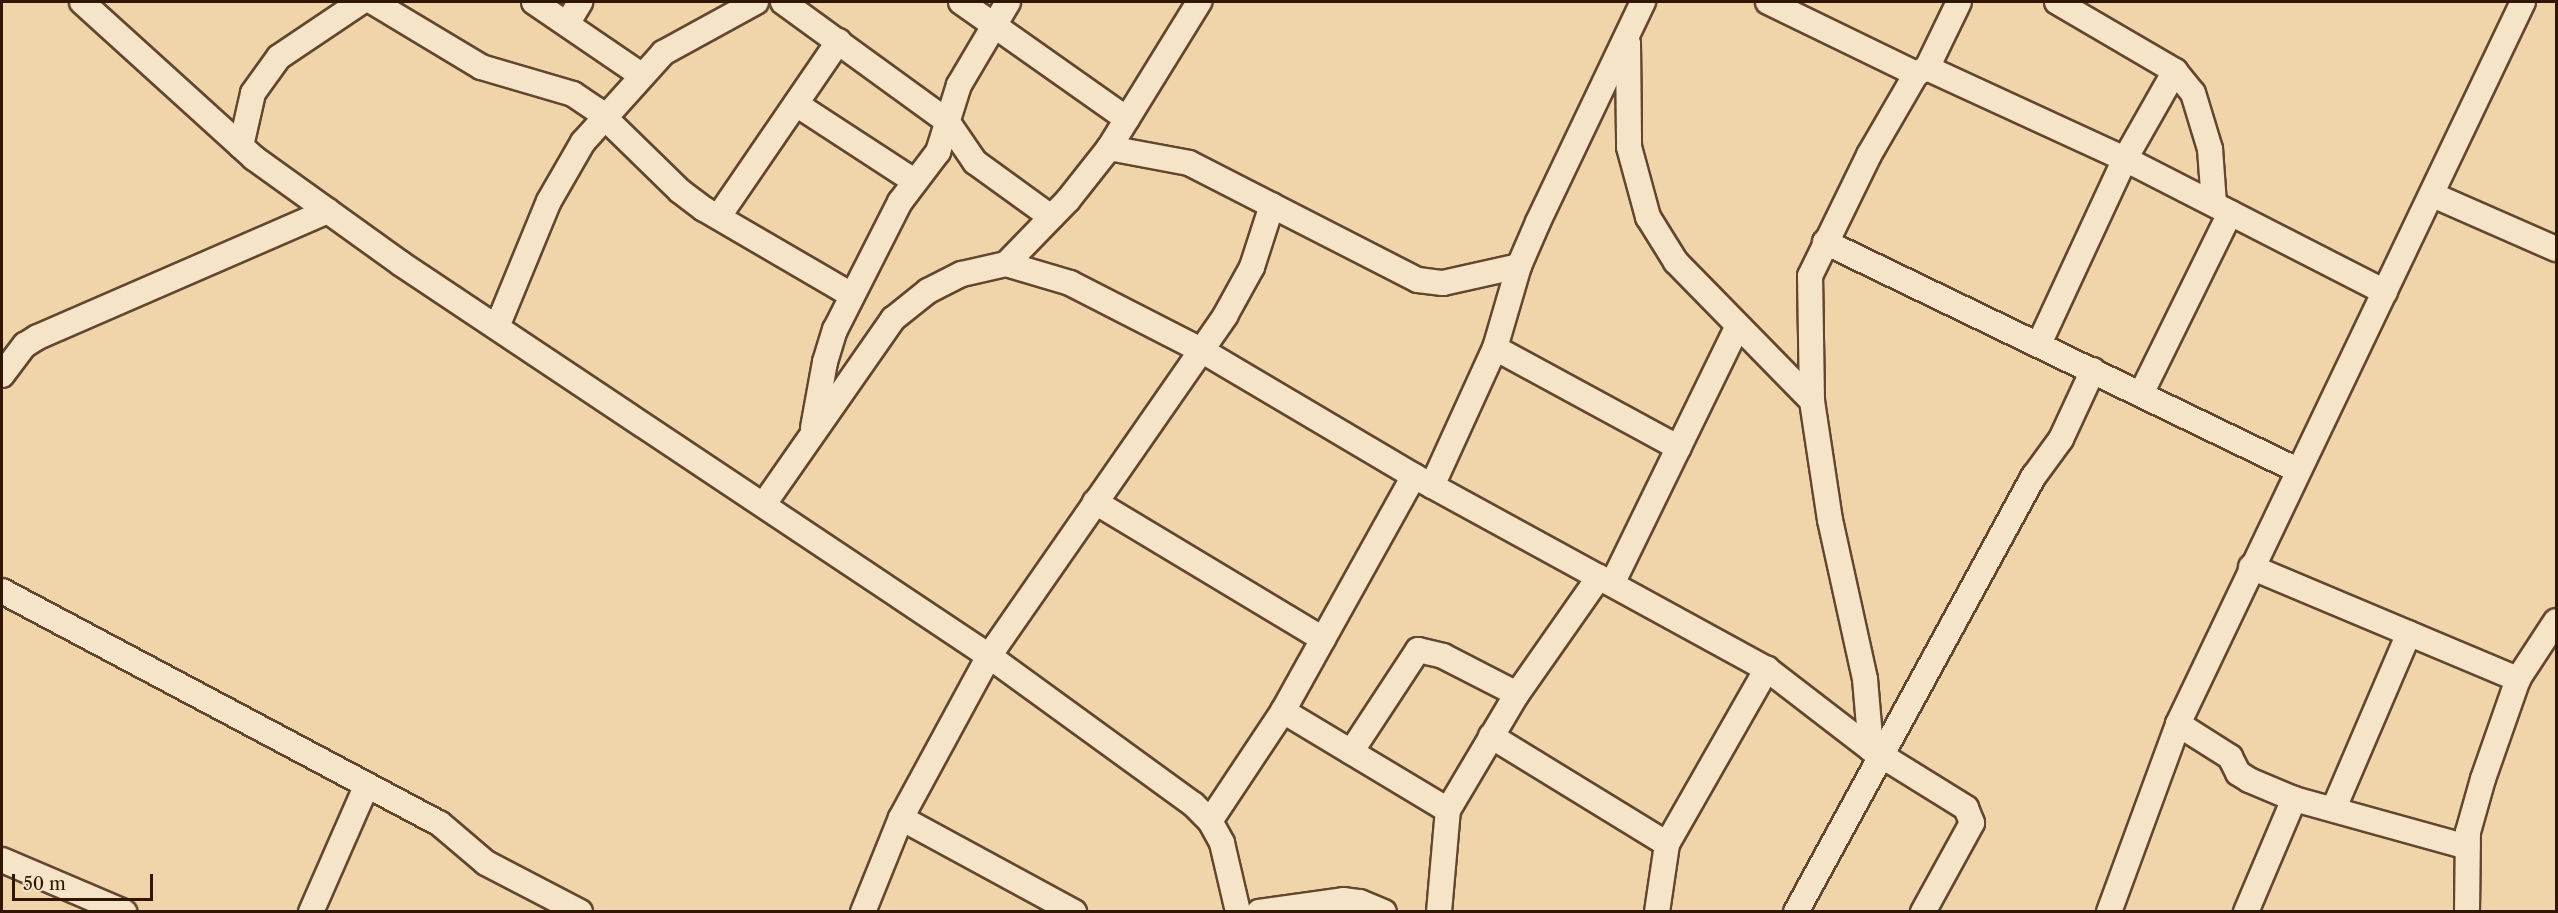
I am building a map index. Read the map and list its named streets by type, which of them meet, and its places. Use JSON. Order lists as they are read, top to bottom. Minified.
{"scale_bar":"50 m"}
